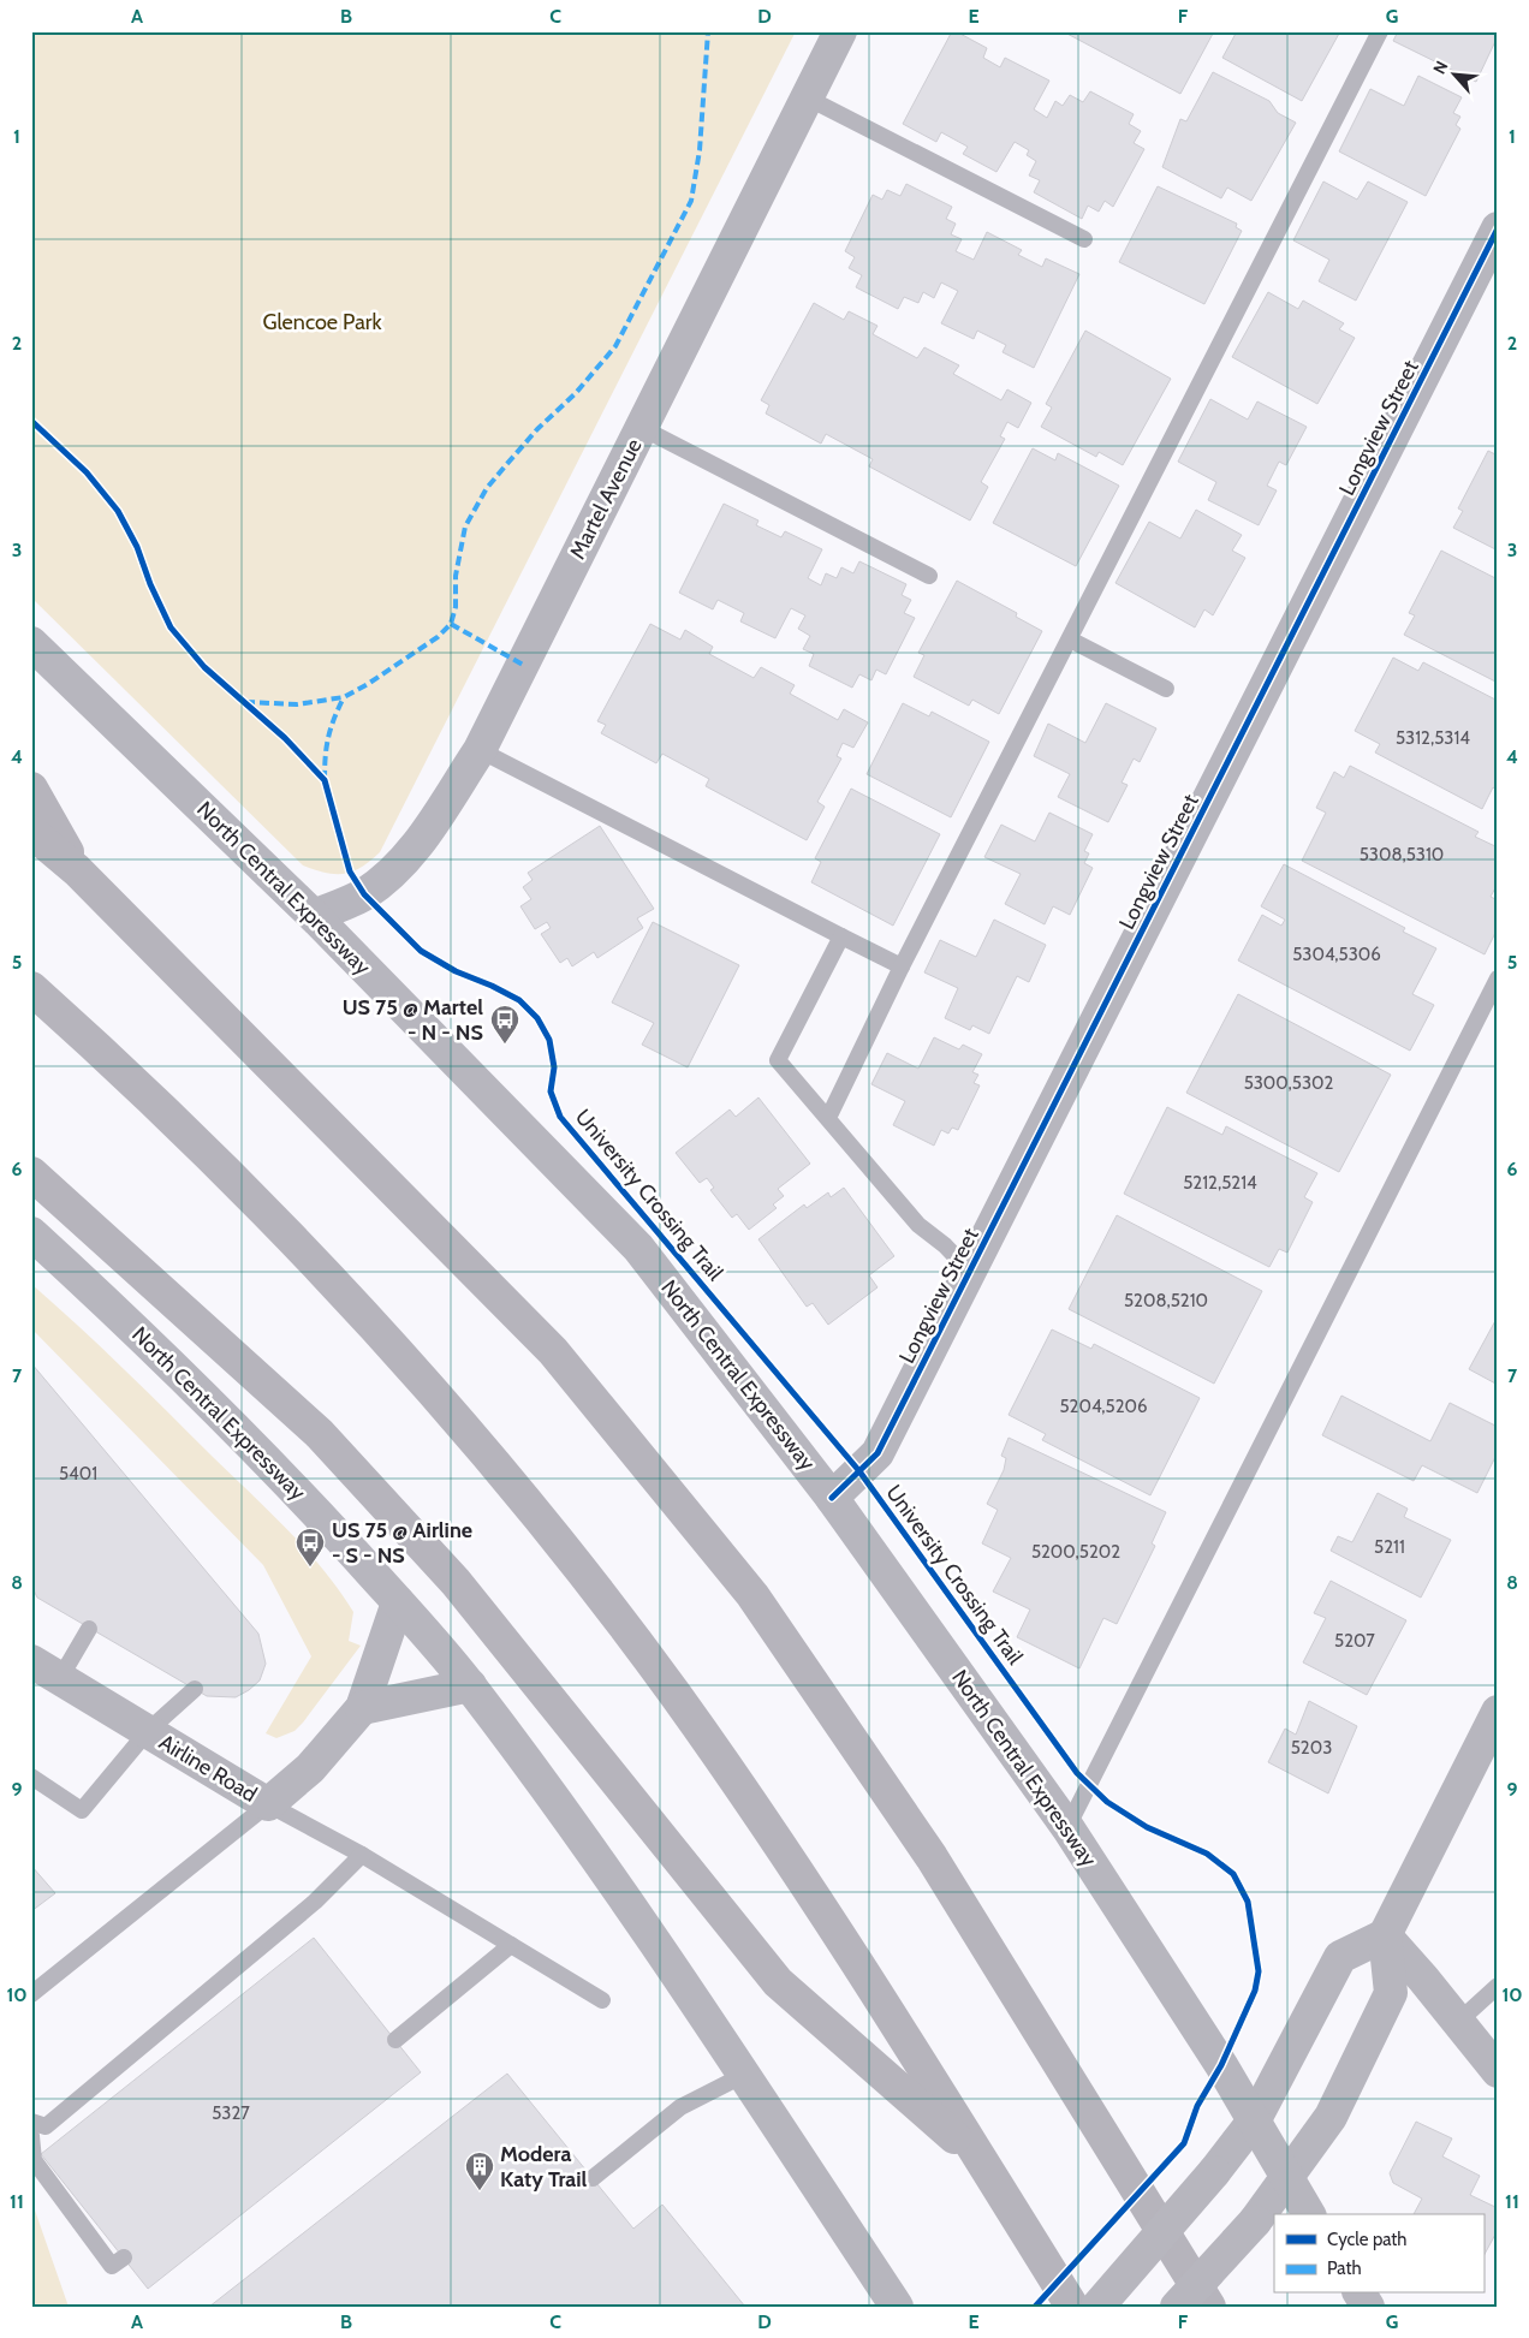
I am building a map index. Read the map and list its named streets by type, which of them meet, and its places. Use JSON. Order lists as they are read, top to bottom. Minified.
{"streets":{"street":["Longview Street","Martel Avenue","North Central Expressway","Airline Road"],"cycle path":["University Crossing Trail"]},"crossings":[["Longview Street","North Central Expressway"],["Martel Avenue","North Central Expressway"],["North Central Expressway","Airline Road"]],"parks":["Glencoe Park"],"places":{"bus stop":["US 75 @ Martel - N - NS","US 75 @ Airline - S - NS"],"building":["Modera Katy Trail"]},"house_numbers":["5312,5314","5308,5310","5304,5306","5300,5302","5212,5214","5208,5210","5204,5206","5401","5211","5200,5202","5207","5203","5327"],"legend":["Cycle path","Path"],"north":"top left","grid":{"columns":["A","B","C","D","E","F","G"],"rows":["1","2","3","4","5","6","7","8","9","10","11"]}}
